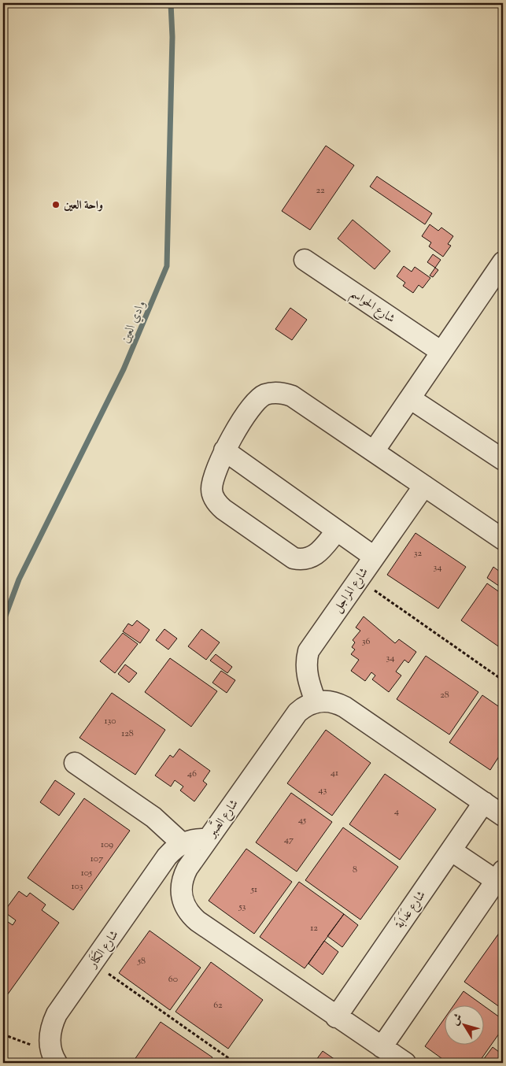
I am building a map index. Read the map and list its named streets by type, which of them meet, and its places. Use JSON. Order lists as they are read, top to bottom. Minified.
{"streets":{"street":["شارع الحواسم","شارع المراجل","شارع الصَّبر","شارع عَدَابَة","شارع الكَنَار"]},"crossings":[["شارع المراجل","شارع الصَّبر"],["شارع الصَّبر","شارع عَدَابَة"],["شارع الصَّبر","شارع الكَنَار"]],"water":["وادي العين"],"places":["واحة العين"],"house_numbers":["22","32","34","36","34","28","130","128","41","46","43","4","45","47","109","107","8","105","103","51","53","12","58","60","62"],"north":"top left"}
